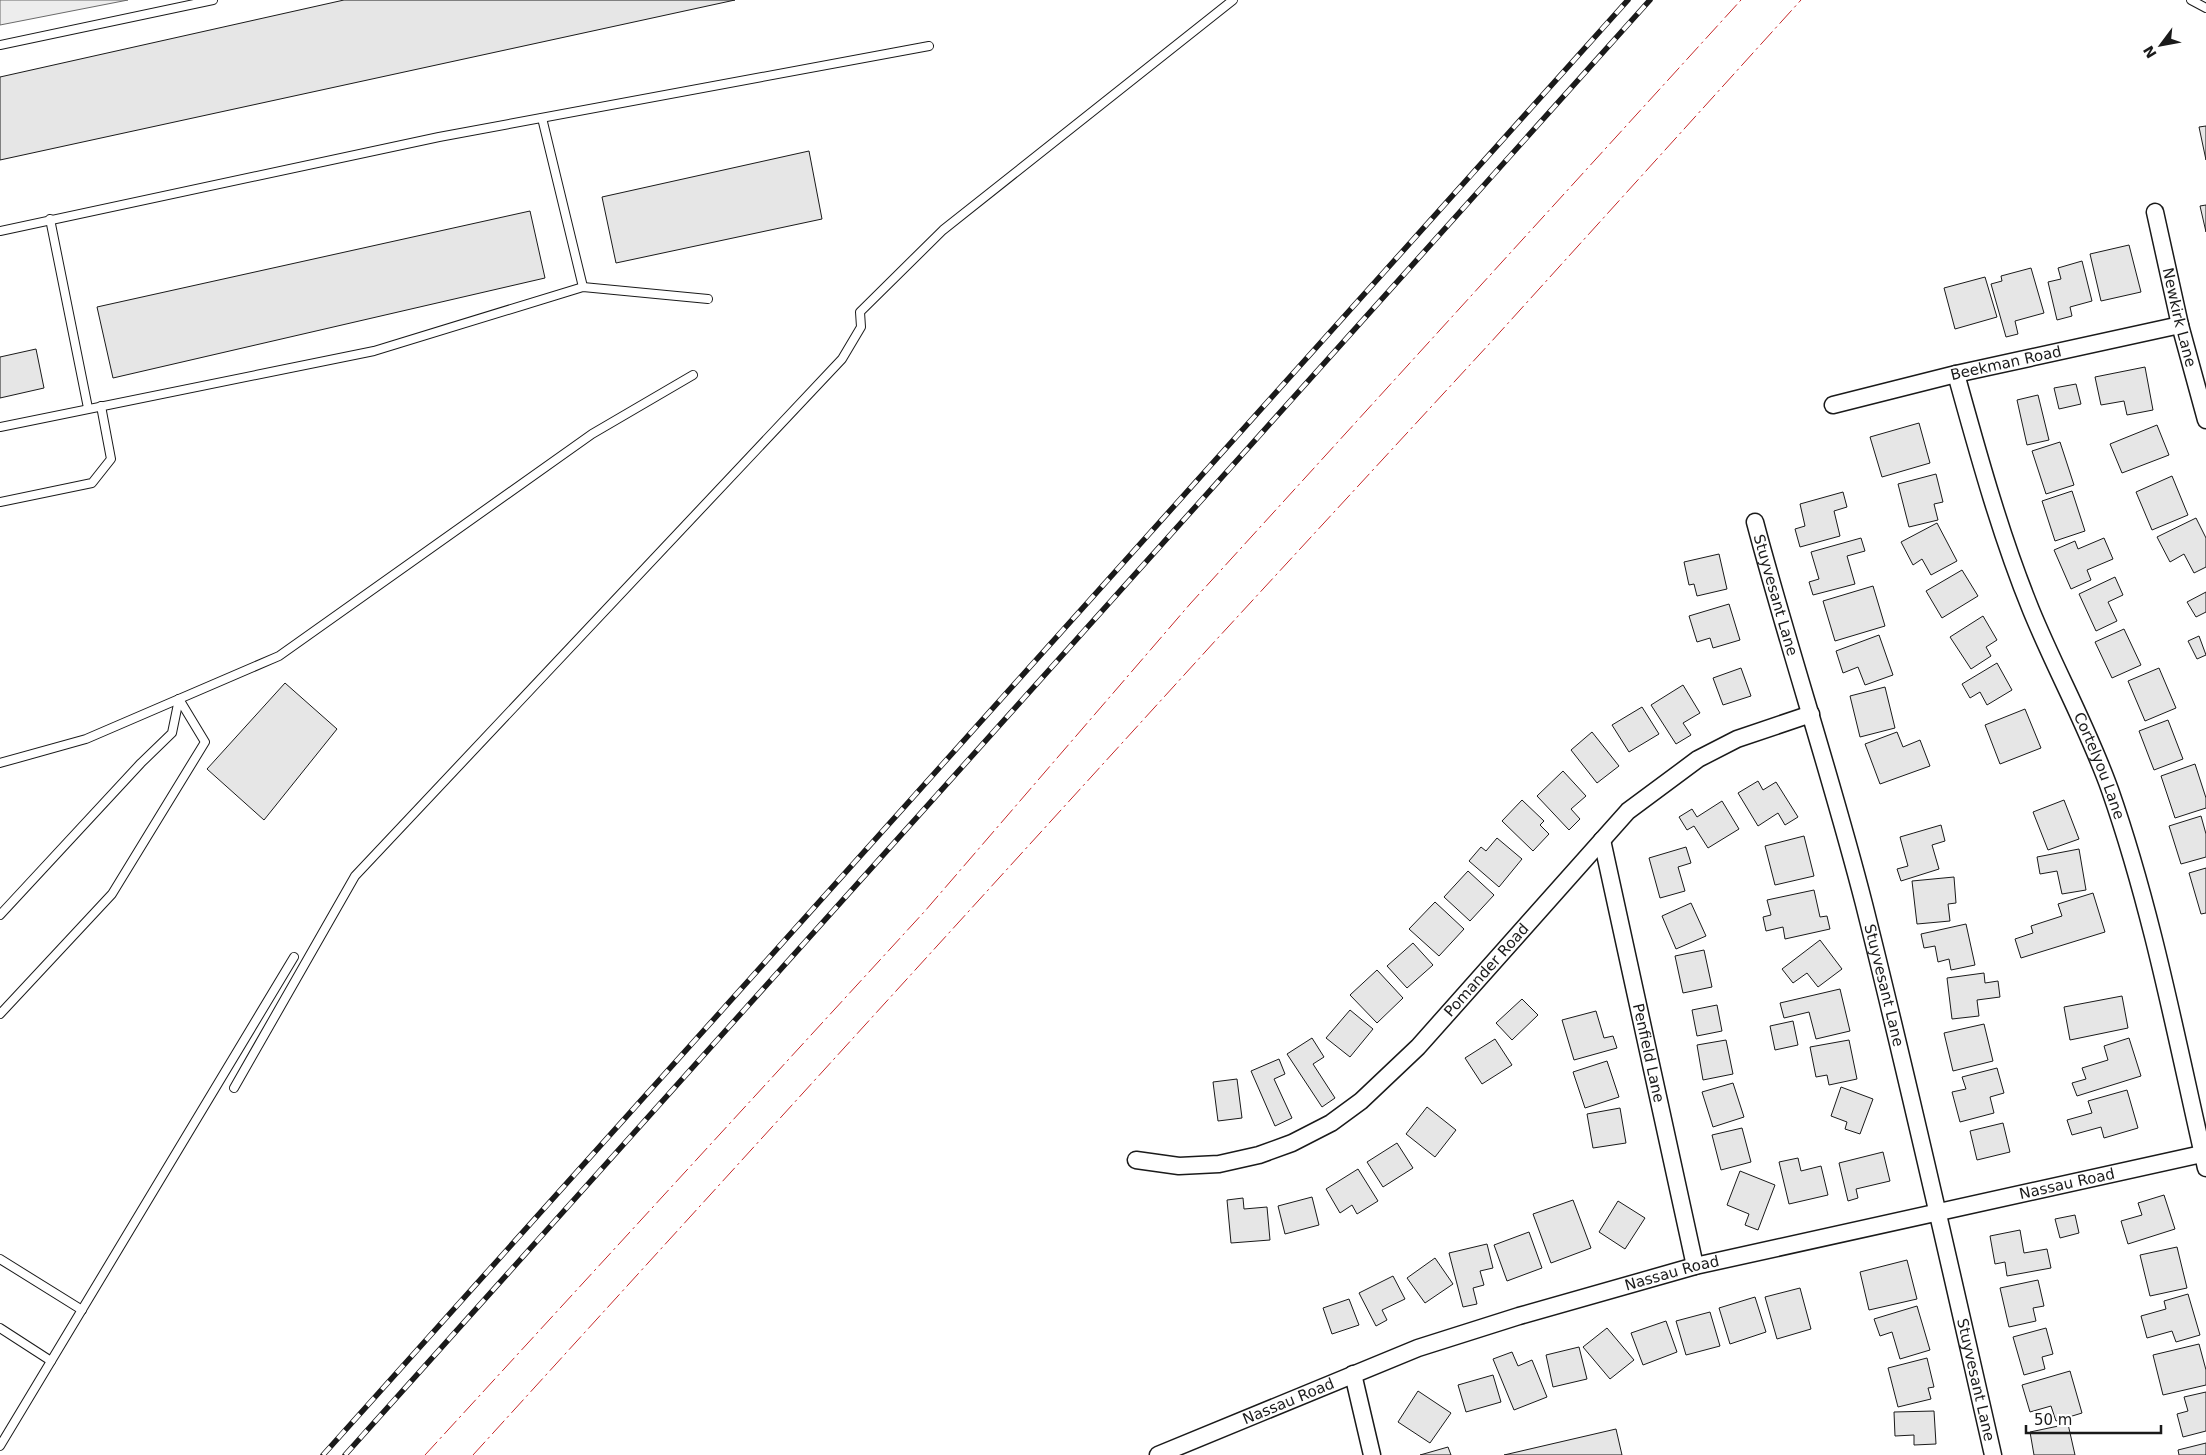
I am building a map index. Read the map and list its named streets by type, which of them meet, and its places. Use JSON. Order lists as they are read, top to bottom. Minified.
{"streets":{"street":["Newkirk Lane","Beekman Road","Stuyvesant Lane","Cortelyou Lane","Pomander Road","Penfield Lane","Nassau Road"]},"crossings":[["Newkirk Lane","Beekman Road"],["Beekman Road","Cortelyou Lane"],["Stuyvesant Lane","Pomander Road"],["Stuyvesant Lane","Nassau Road"],["Cortelyou Lane","Nassau Road"],["Pomander Road","Penfield Lane"],["Penfield Lane","Nassau Road"]],"scale_bar":"50 m","north":"bottom left"}
